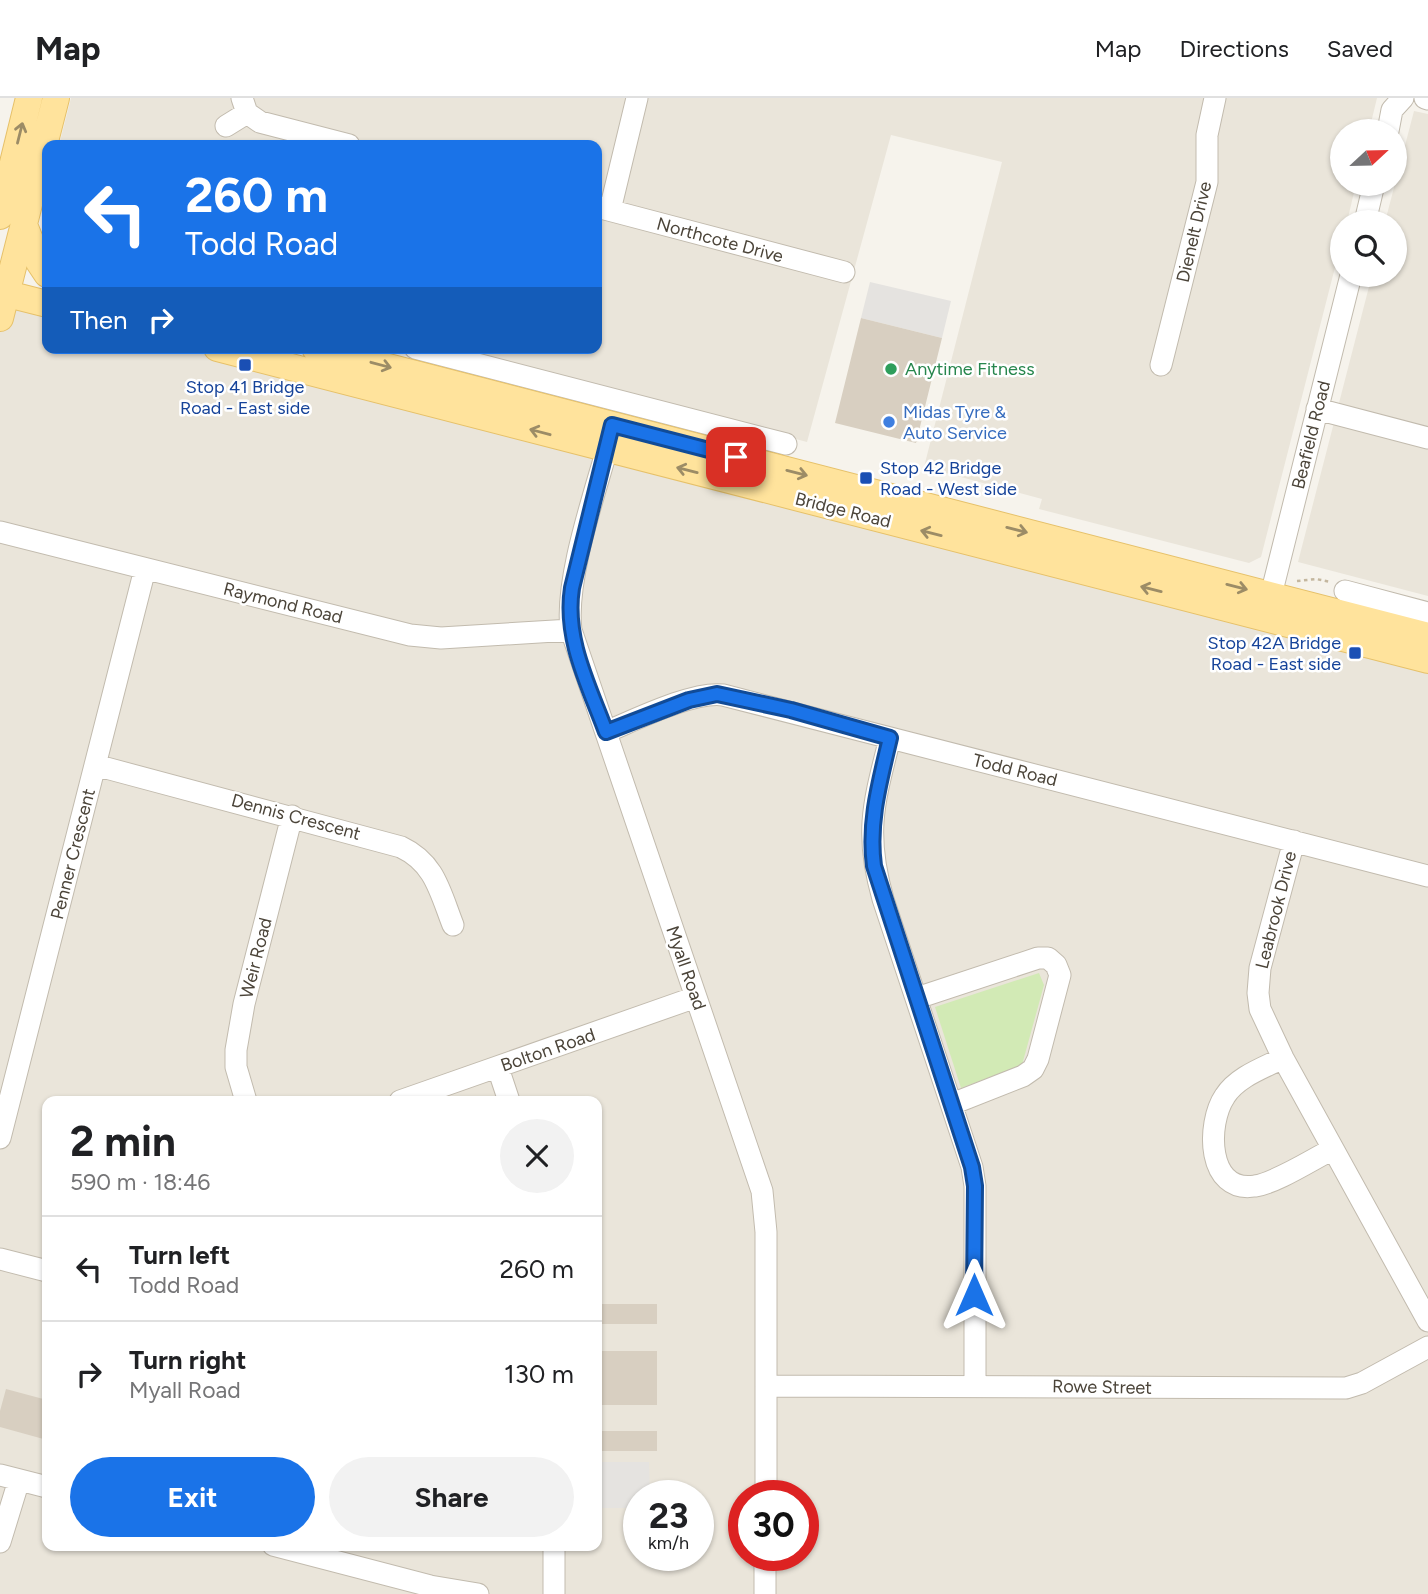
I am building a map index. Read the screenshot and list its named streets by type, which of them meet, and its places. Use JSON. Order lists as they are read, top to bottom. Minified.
{"streets":{"main road":["Bridge Road"],"street":["Dienelt Drive","Northcote Drive","Beafield Road","Raymond Road","Todd Road","Dennis Crescent","Penner Crescent","Leabrook Drive","Weir Road","Myall Road","Bolton Road","Rowe Street"]},"crossings":[["Beafield Road","Bridge Road"],["Bridge Road","Myall Road"],["Raymond Road","Penner Crescent"],["Raymond Road","Myall Road"],["Todd Road","Leabrook Drive"],["Todd Road","Myall Road"],["Dennis Crescent","Penner Crescent"],["Dennis Crescent","Weir Road"],["Myall Road","Bolton Road"],["Myall Road","Rowe Street"]],"places":{"transit":["Stop 41 Bridge Road - East side","Stop 42 Bridge Road - West side","Stop 42A Bridge Road - East side"],"other":["Anytime Fitness","Midas Tyre & Auto Service"]},"north":"right","page":{"header":"Map","nav":["Map","Directions","Saved"],"turn":["260 m","Todd Road"],"then":"Then","heading":["2 min","590 m · 18:46"],"list":[{"name":"Turn left","note":"Todd Road","value":"260 m"},{"name":"Turn right","note":"Myall Road","value":"130 m"}],"buttons":["Exit","Share"],"speed":"23 km/h","limit":"30"}}
